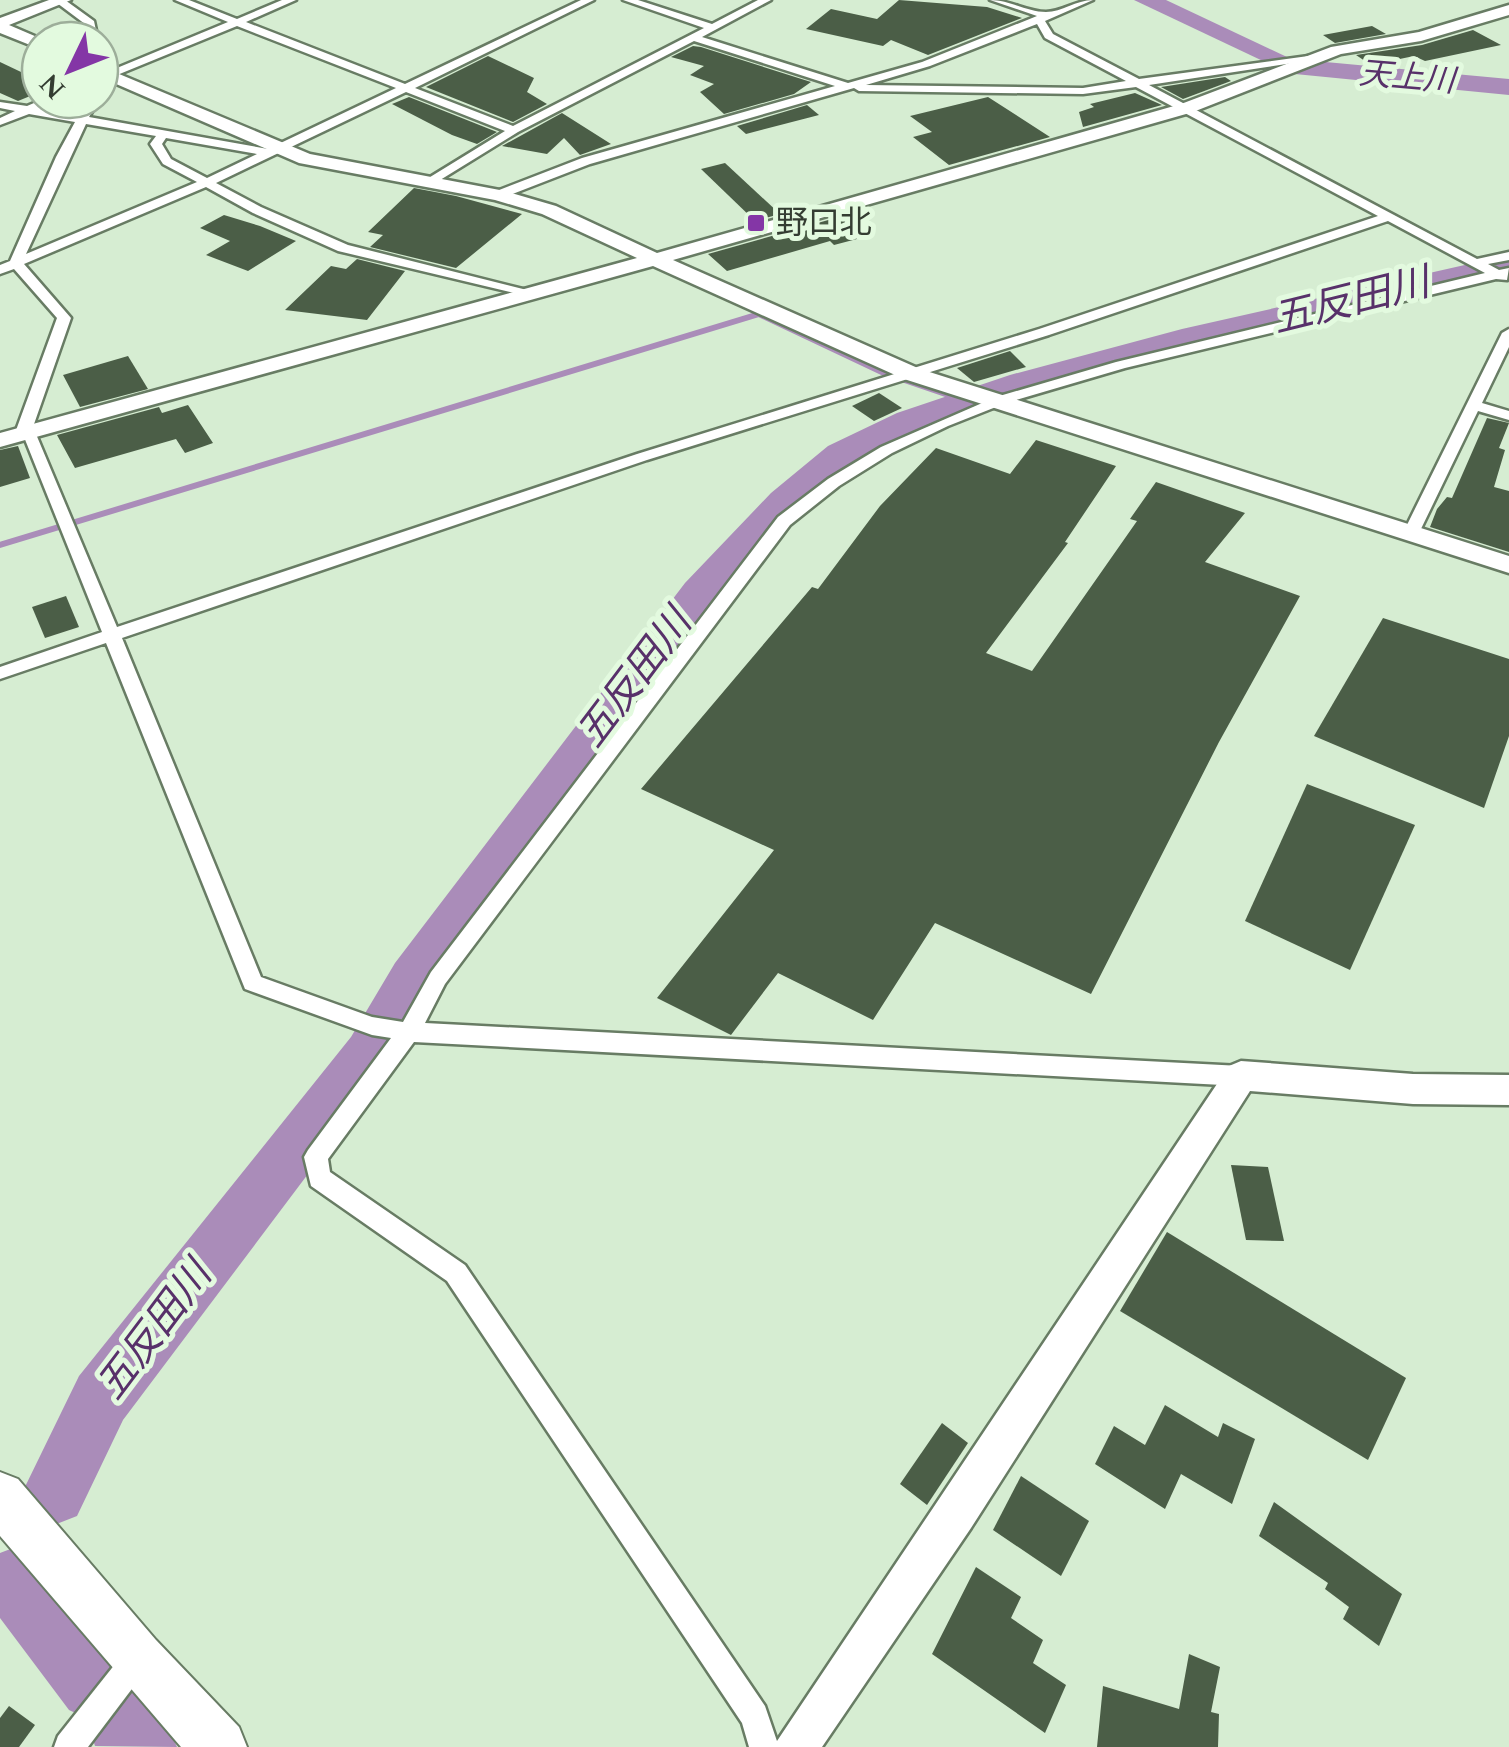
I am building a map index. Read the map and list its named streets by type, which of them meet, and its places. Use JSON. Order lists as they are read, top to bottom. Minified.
{"water":["天上川","五反田川"],"places":{"transit":["野口北"]},"north":"bottom left"}
